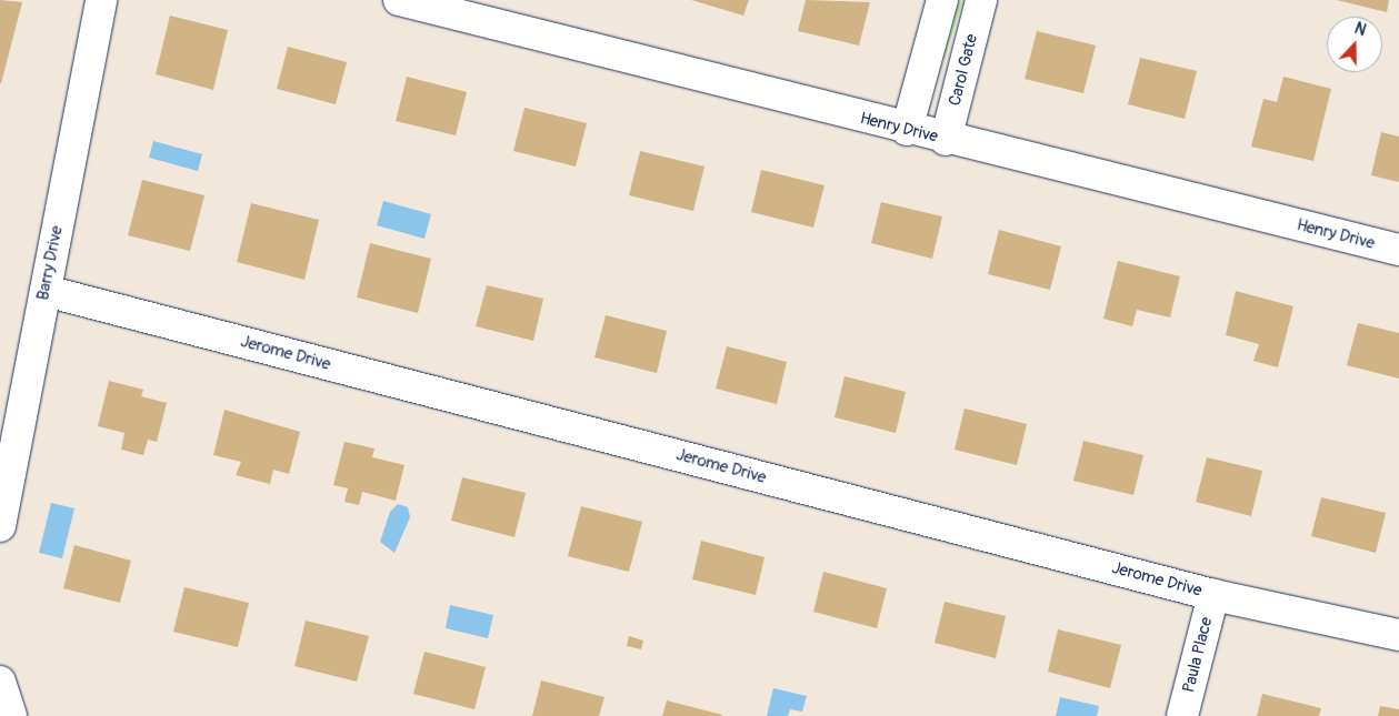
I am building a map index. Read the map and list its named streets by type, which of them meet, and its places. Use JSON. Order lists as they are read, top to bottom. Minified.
{"streets":{"street":["Carol Gate","Henry Drive","Barry Drive","Jerome Drive","Paula Place"]},"crossings":[["Carol Gate","Henry Drive"],["Barry Drive","Jerome Drive"],["Jerome Drive","Paula Place"]],"north":"top"}
